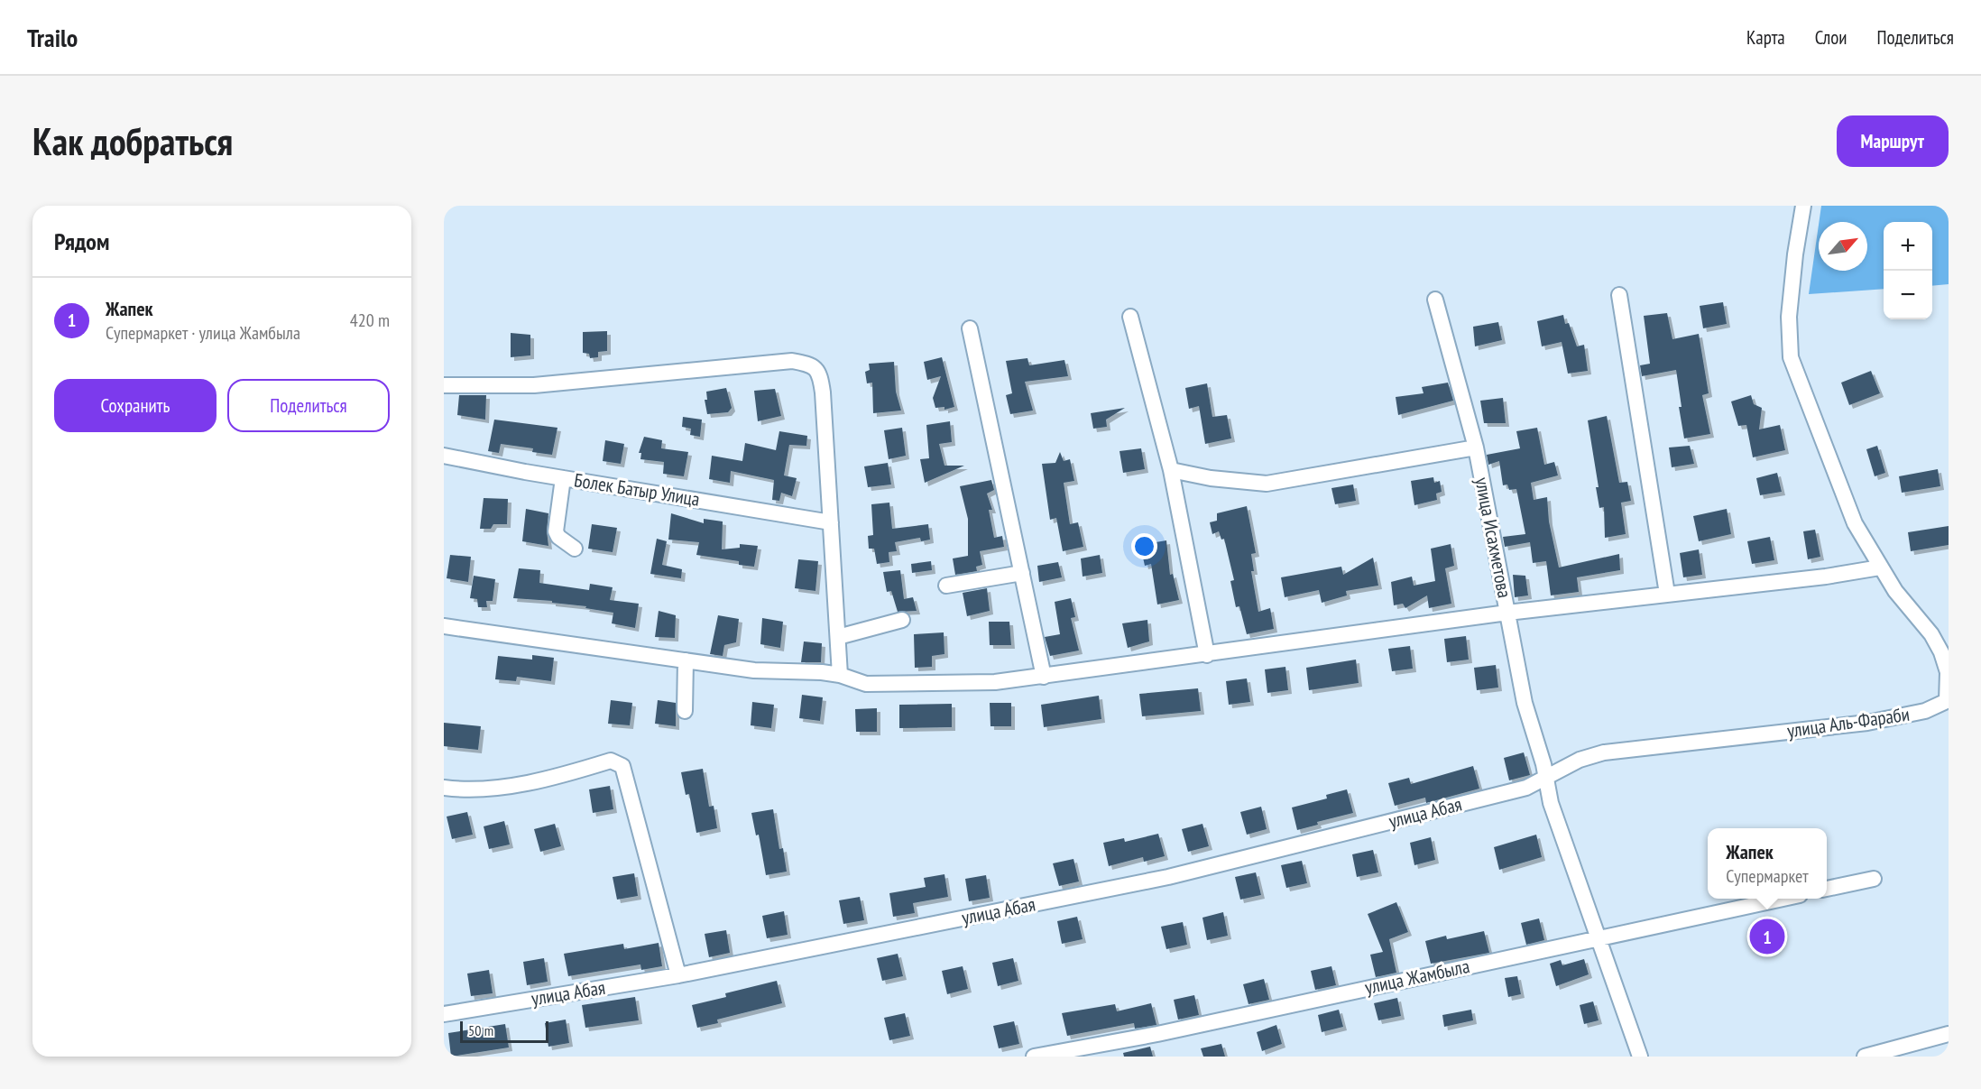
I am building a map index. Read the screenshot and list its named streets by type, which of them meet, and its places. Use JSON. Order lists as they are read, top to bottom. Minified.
{"streets":{"street":["Болек Батыр Улица","улица Исахметова","улица Аль-Фараби","улица Абая","улица Жамбыла"]},"crossings":[["улица Исахметова","улица Аль-Фараби"],["улица Исахметова","улица Абая"],["улица Аль-Фараби","улица Абая"]],"scale_bar":"50 m","north":"top right","page":{"header":"Trailo","nav":["Карта","Слои","Поделиться"],"buttons":["Маршрут",["Сохранить","Поделиться"]],"title":"Как добраться","heading":"Рядом","map_buttons":["+","−"],"list":[{"mark":"1","name":"Жапек","note":"Супермаркет · улица Жамбыла","value":"420 m"}],"popup":["Жапек","Супермаркет"],"pins":"1","scale":"50 m"}}
